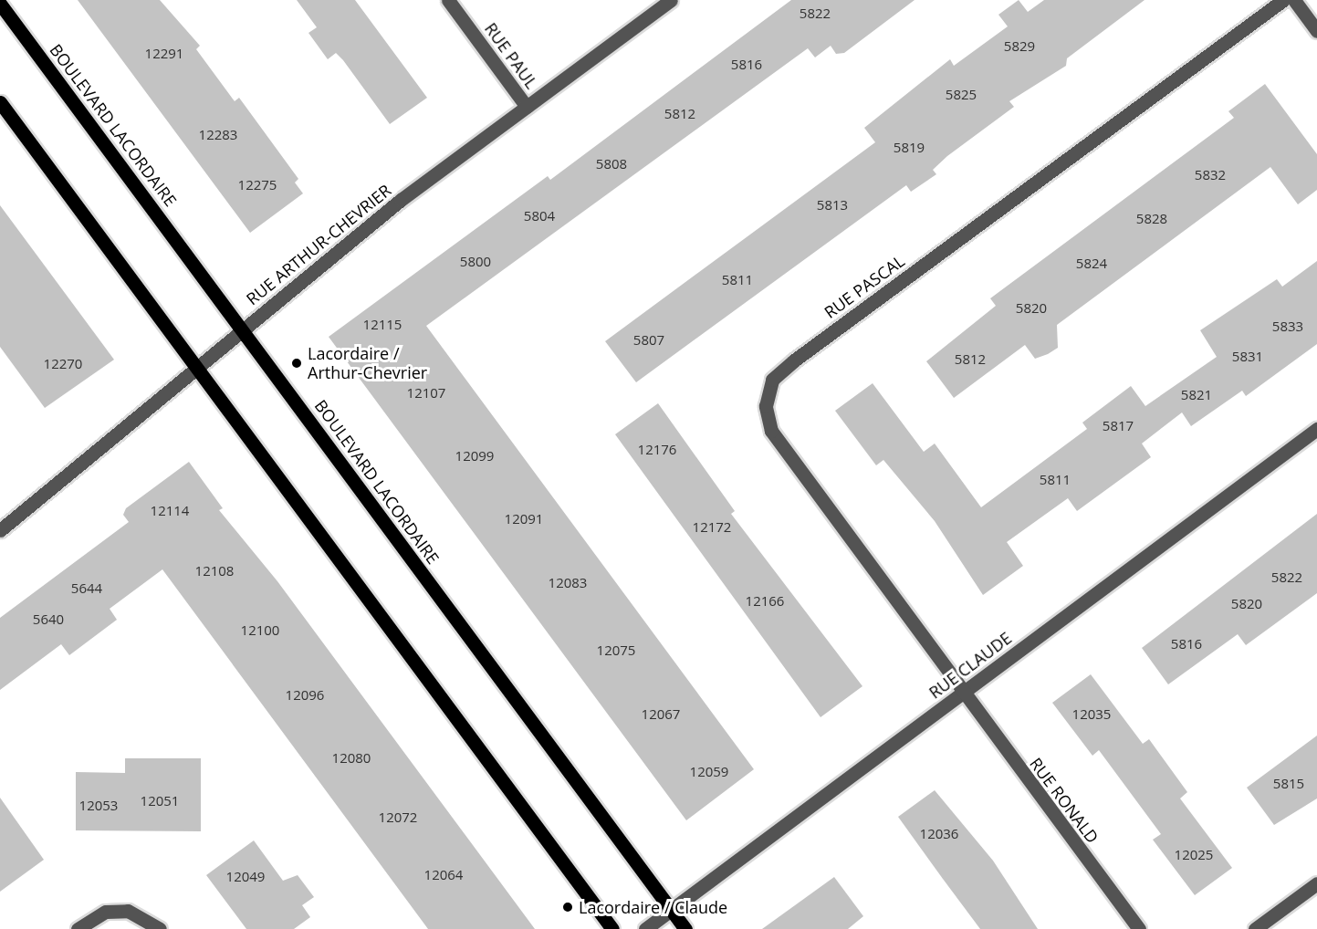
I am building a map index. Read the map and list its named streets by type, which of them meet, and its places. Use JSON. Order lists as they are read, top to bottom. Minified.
{"streets":{"main road":["BOULEVARD LACORDAIRE"],"street":["RUE PAUL","RUE ARTHUR-CHEVRIER","RUE PASCAL","RUE CLAUDE","RUE RONALD"]},"crossings":[["RUE PAUL","RUE ARTHUR-CHEVRIER"],["BOULEVARD LACORDAIRE","RUE ARTHUR-CHEVRIER"],["BOULEVARD LACORDAIRE","RUE CLAUDE"],["RUE PASCAL","RUE CLAUDE"],["RUE PASCAL","RUE RONALD"],["RUE CLAUDE","RUE RONALD"]],"places":["Lacordaire / Arthur-Chevrier","Lacordaire / Claude"],"house_numbers":["5822","5829","12291","5816","5825","5812","12283","5819","5808","5832","12275","5813","5804","5828","5800","5824","5811","5820","12115","5833","5807","5831","5812","12270","12107","5821","5817","12176","12099","5811","12114","12091","12172","12108","5822","12083","5644","12166","5820","5640","12100","5816","12075","12096","12067","12035","12080","12059","5815","12051","12053","12072","12036","12025","12064","12049"]}
